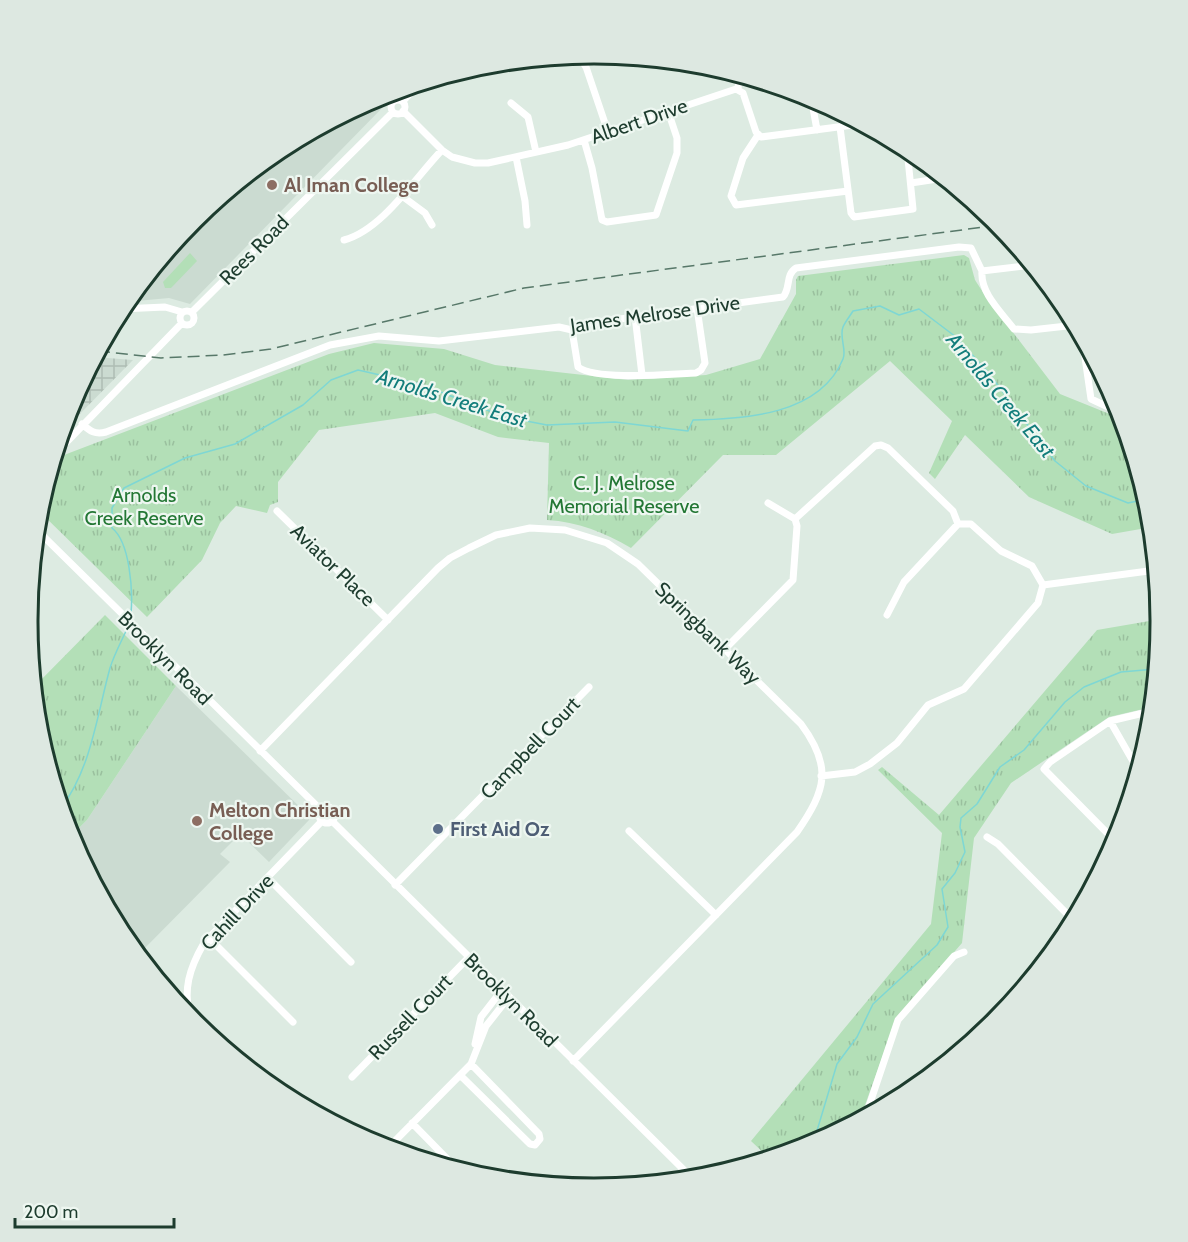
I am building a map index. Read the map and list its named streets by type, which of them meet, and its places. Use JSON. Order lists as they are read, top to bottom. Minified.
{"streets":{"street":["Albert Drive","Rees Road","James Melrose Drive","Aviator Place","Springbank Way","Brooklyn Road","Campbell Court","Cahill Drive","Russell Court"]},"crossings":[["Aviator Place","Springbank Way"],["Springbank Way","Brooklyn Road"],["Brooklyn Road","Campbell Court"],["Brooklyn Road","Cahill Drive"],["Brooklyn Road","Russell Court"]],"water":["Arnolds Creek East"],"parks":["C. J. Melrose Memorial Reserve","Arnolds Creek Reserve"],"places":["Al Iman College","Melton Christian College","First Aid Oz"],"scale_bar":"200 m"}
